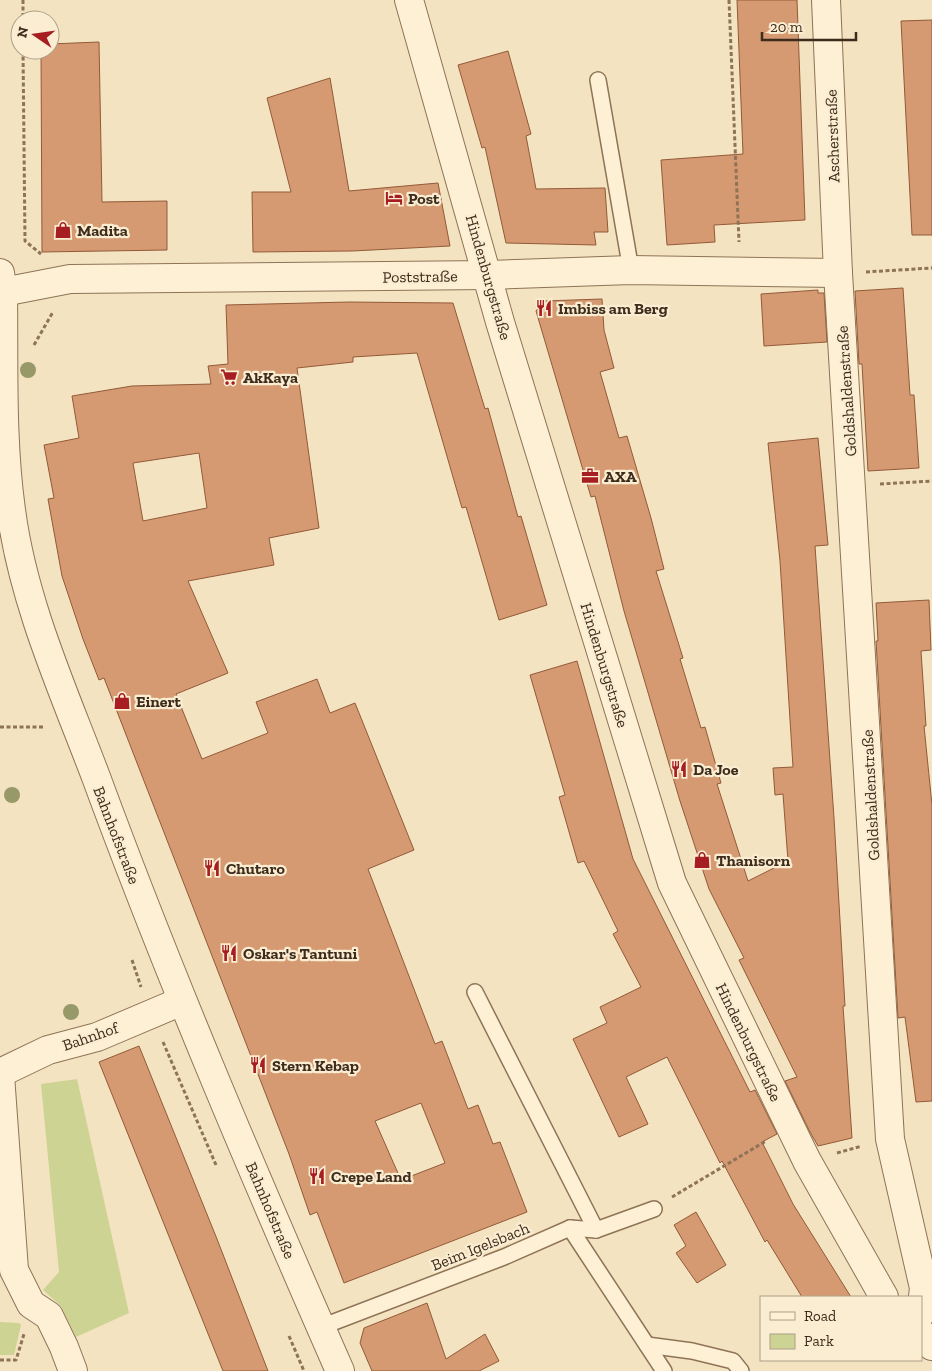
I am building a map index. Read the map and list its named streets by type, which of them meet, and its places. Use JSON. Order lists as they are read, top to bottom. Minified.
{"streets":{"street":["Ascherstraße","Poststraße","Hindenburgstraße","Goldshaldenstraße","Bahnhofstraße","Bahnhof"],"lane":["Beim Igelsbach"]},"crossings":[["Ascherstraße","Poststraße"],["Ascherstraße","Goldshaldenstraße"],["Poststraße","Hindenburgstraße"],["Poststraße","Goldshaldenstraße"],["Poststraße","Bahnhofstraße"],["Bahnhofstraße","Bahnhof"],["Bahnhofstraße","Beim Igelsbach"]],"places":{"hotel":["Post"],"shop":["Madita","Einert","Thanisorn"],"restaurant":["Imbiss am Berg","Da Joe","Chutaro","Oskar's Tantuni","Stern Kebap","Crepe Land"],"supermarket":["AkKaya"],"office":["AXA"]},"legend":["Road","Park"],"scale_bar":"20 m","north":"left"}
